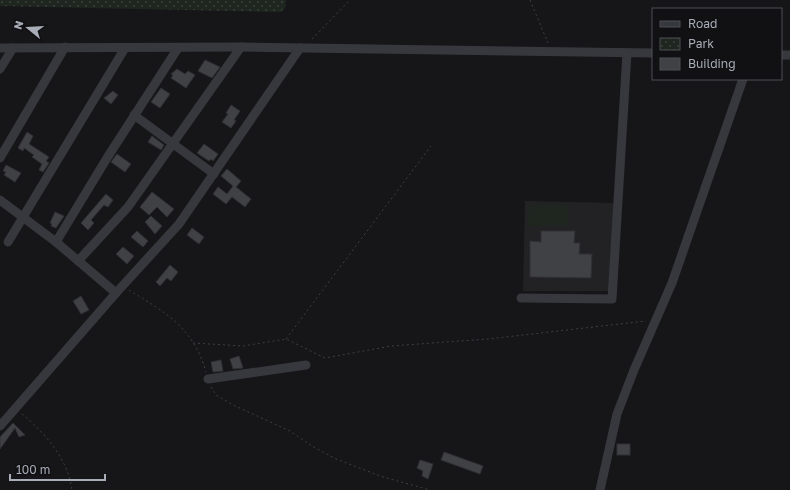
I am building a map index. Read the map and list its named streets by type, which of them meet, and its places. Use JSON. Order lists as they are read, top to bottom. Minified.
{"legend":["Road","Park","Building"],"scale_bar":"100 m","north":"left"}
